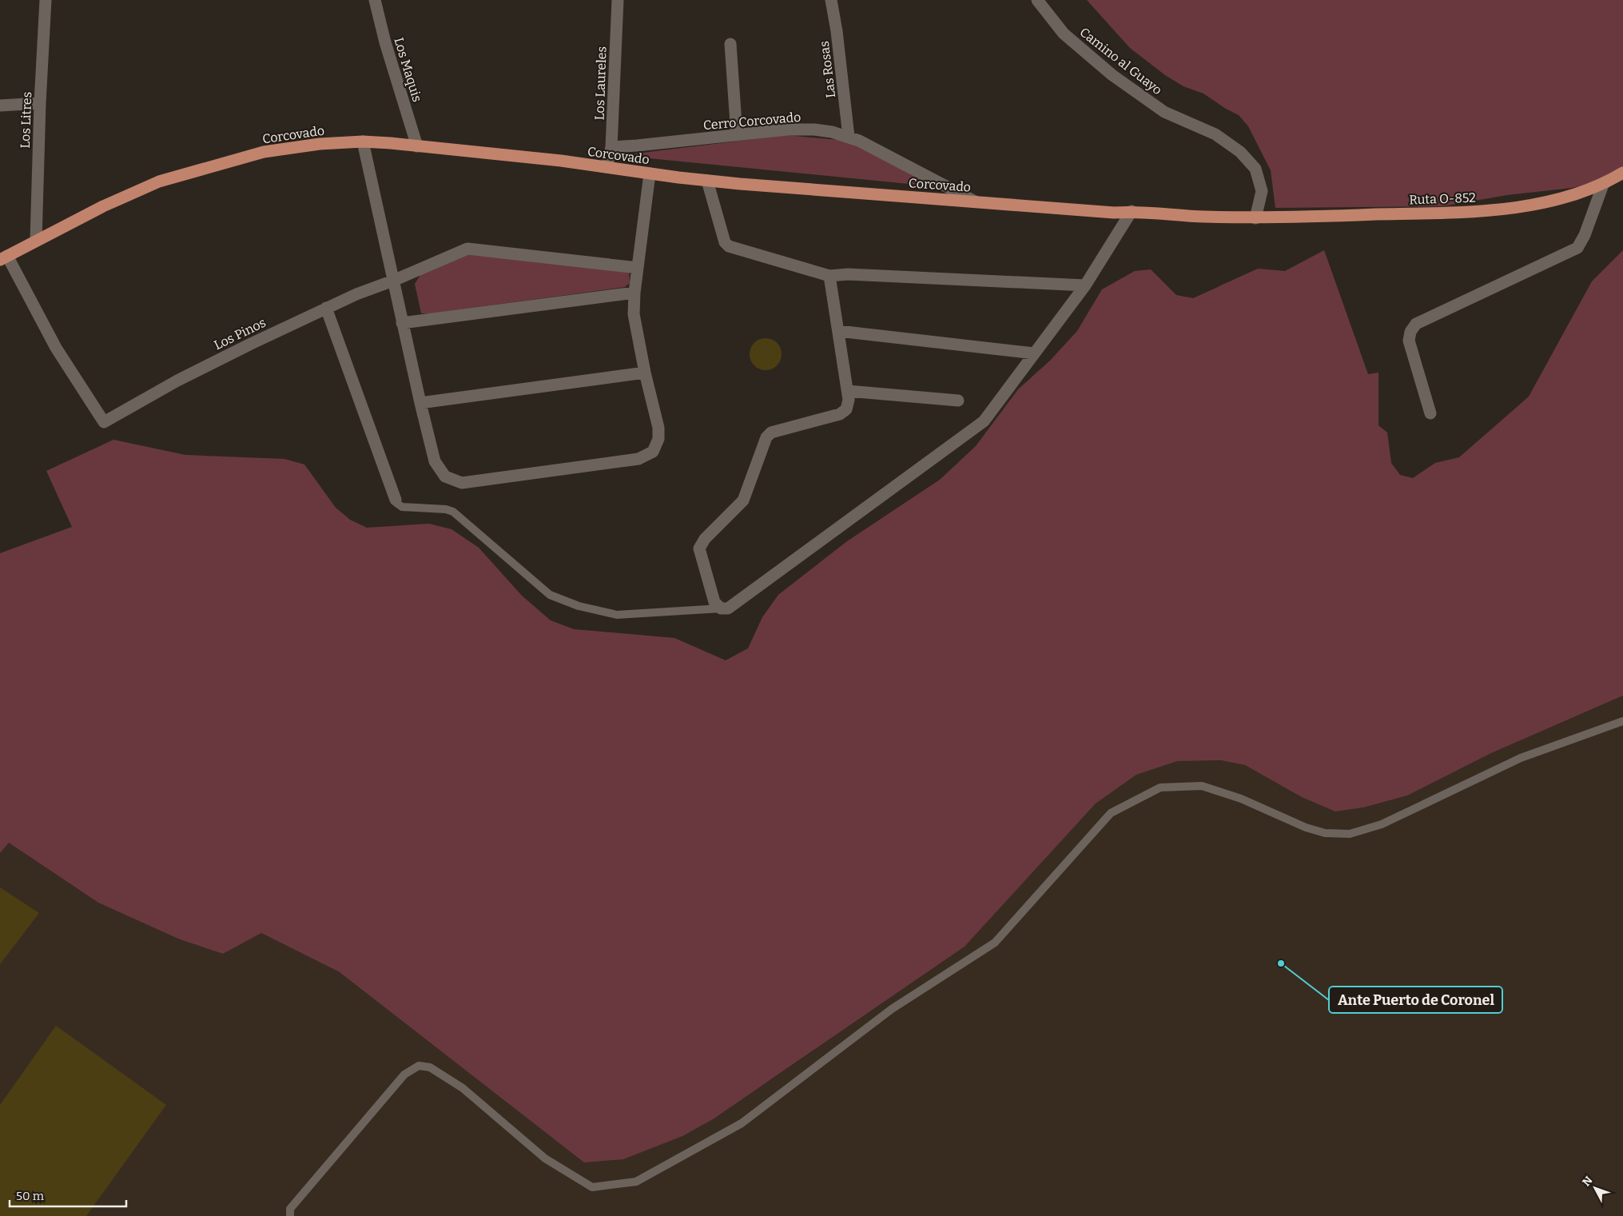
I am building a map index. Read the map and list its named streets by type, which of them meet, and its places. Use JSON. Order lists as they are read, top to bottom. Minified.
{"streets":{"main road":["Corcovado","Ruta O-852"],"street":["Camino al Guayo","Los Maquis","Las Rosas","Los Laureles","Los Litres","Cerro Corcovado","Los Pinos"]},"crossings":[["Camino al Guayo","Corcovado"],["Camino al Guayo","Ruta O-852"],["Los Maquis","Corcovado"],["Las Rosas","Cerro Corcovado"],["Los Laureles","Cerro Corcovado"],["Los Laureles","Corcovado"],["Los Litres","Corcovado"],["Cerro Corcovado","Corcovado"],["Corcovado","Ruta O-852"],["Corcovado","Los Pinos"]],"places":["Ante Puerto de Coronel"],"scale_bar":"50 m","north":"top left"}
